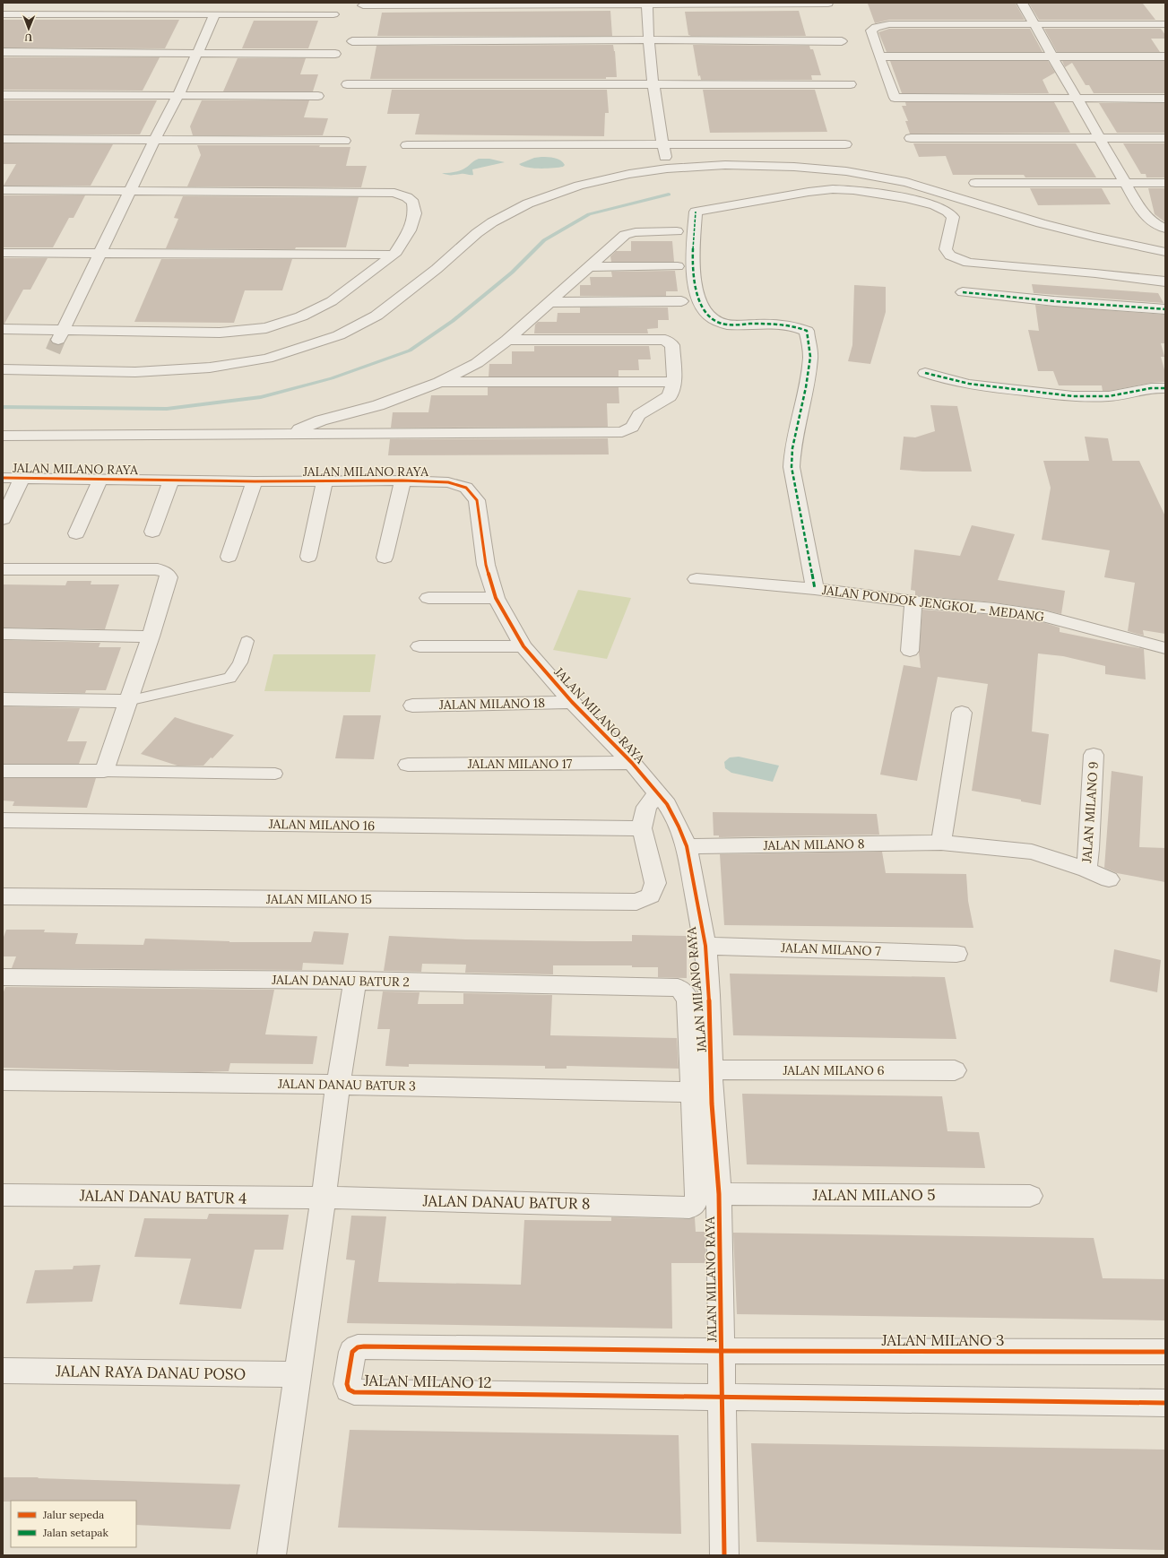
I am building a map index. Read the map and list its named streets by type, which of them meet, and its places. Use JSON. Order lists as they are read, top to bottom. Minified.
{"streets":{"street":["JALAN MILANO RAYA","JALAN PONDOK JENGKOL - MEDANG","JALAN MILANO 18","JALAN MILANO 17","JALAN MILANO 9","JALAN MILANO 16","JALAN MILANO 8","JALAN MILANO 15","JALAN MILANO 7","JALAN DANAU BATUR 2","JALAN MILANO 6","JALAN DANAU BATUR 3","JALAN MILANO 5","JALAN DANAU BATUR 4","JALAN DANAU BATUR 8","JALAN MILANO 3","JALAN RAYA DANAU POSO","JALAN MILANO 12"]},"crossings":[["JALAN MILANO RAYA","JALAN MILANO 18"],["JALAN MILANO RAYA","JALAN MILANO 17"],["JALAN MILANO RAYA","JALAN MILANO 8"],["JALAN MILANO RAYA","JALAN MILANO 7"],["JALAN MILANO RAYA","JALAN MILANO 6"],["JALAN MILANO RAYA","JALAN MILANO 5"],["JALAN MILANO RAYA","JALAN MILANO 3"],["JALAN MILANO RAYA","JALAN MILANO 12"],["JALAN MILANO 9","JALAN MILANO 8"],["JALAN MILANO 16","JALAN MILANO 15"],["JALAN DANAU BATUR 2","JALAN DANAU BATUR 3"],["JALAN DANAU BATUR 2","JALAN DANAU BATUR 8"],["JALAN DANAU BATUR 3","JALAN DANAU BATUR 8"],["JALAN DANAU BATUR 4","JALAN DANAU BATUR 8"],["JALAN MILANO 3","JALAN MILANO 12"]],"legend":["Jalur sepeda","Jalan setapak"],"north":"bottom"}
